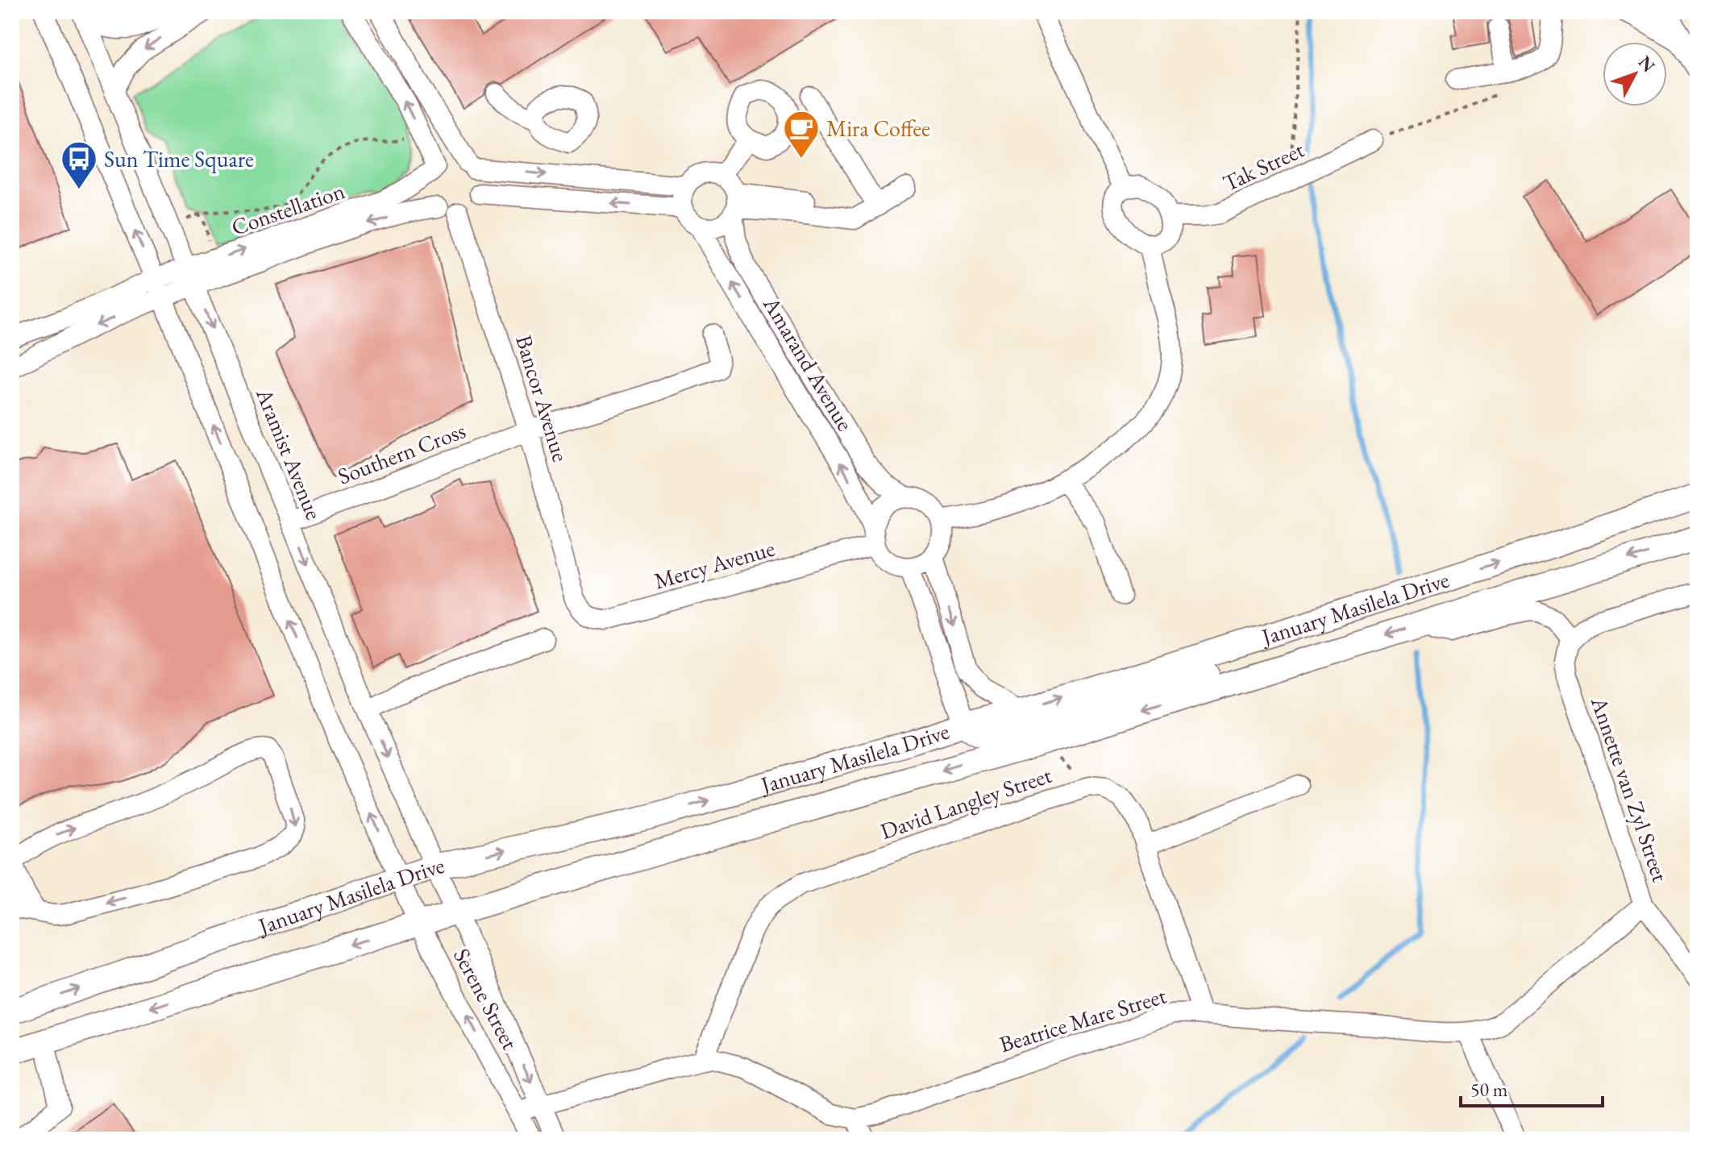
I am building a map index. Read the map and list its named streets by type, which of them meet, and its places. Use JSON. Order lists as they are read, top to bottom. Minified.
{"streets":{"main road":["January Masilela Drive"],"street":["Tak Street","Constellation","Amarand Avenue","Bancor Avenue","Southern Cross","Aramist Avenue","Mercy Avenue","Annette van Zyl Street","David Langley Street","Serene Street","Beatrice Mare Street"]},"crossings":[["Constellation","Bancor Avenue"],["Constellation","Aramist Avenue"],["Amarand Avenue","Mercy Avenue"],["Bancor Avenue","Southern Cross"],["Bancor Avenue","Mercy Avenue"],["Southern Cross","Aramist Avenue"],["Aramist Avenue","January Masilela Drive"],["Aramist Avenue","Serene Street"],["January Masilela Drive","Serene Street"],["Annette van Zyl Street","Beatrice Mare Street"],["David Langley Street","Beatrice Mare Street"],["Serene Street","Beatrice Mare Street"]],"places":{"cafe":["Mira Coffee"],"bus stop":["Sun Time Square"]},"scale_bar":"50 m","north":"top right"}
